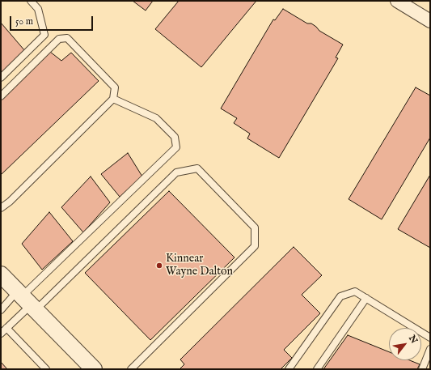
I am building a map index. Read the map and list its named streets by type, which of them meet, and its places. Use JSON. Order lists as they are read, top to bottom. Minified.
{"places":["Kinnear Wayne Dalton"],"scale_bar":"50 m","north":"top right"}
